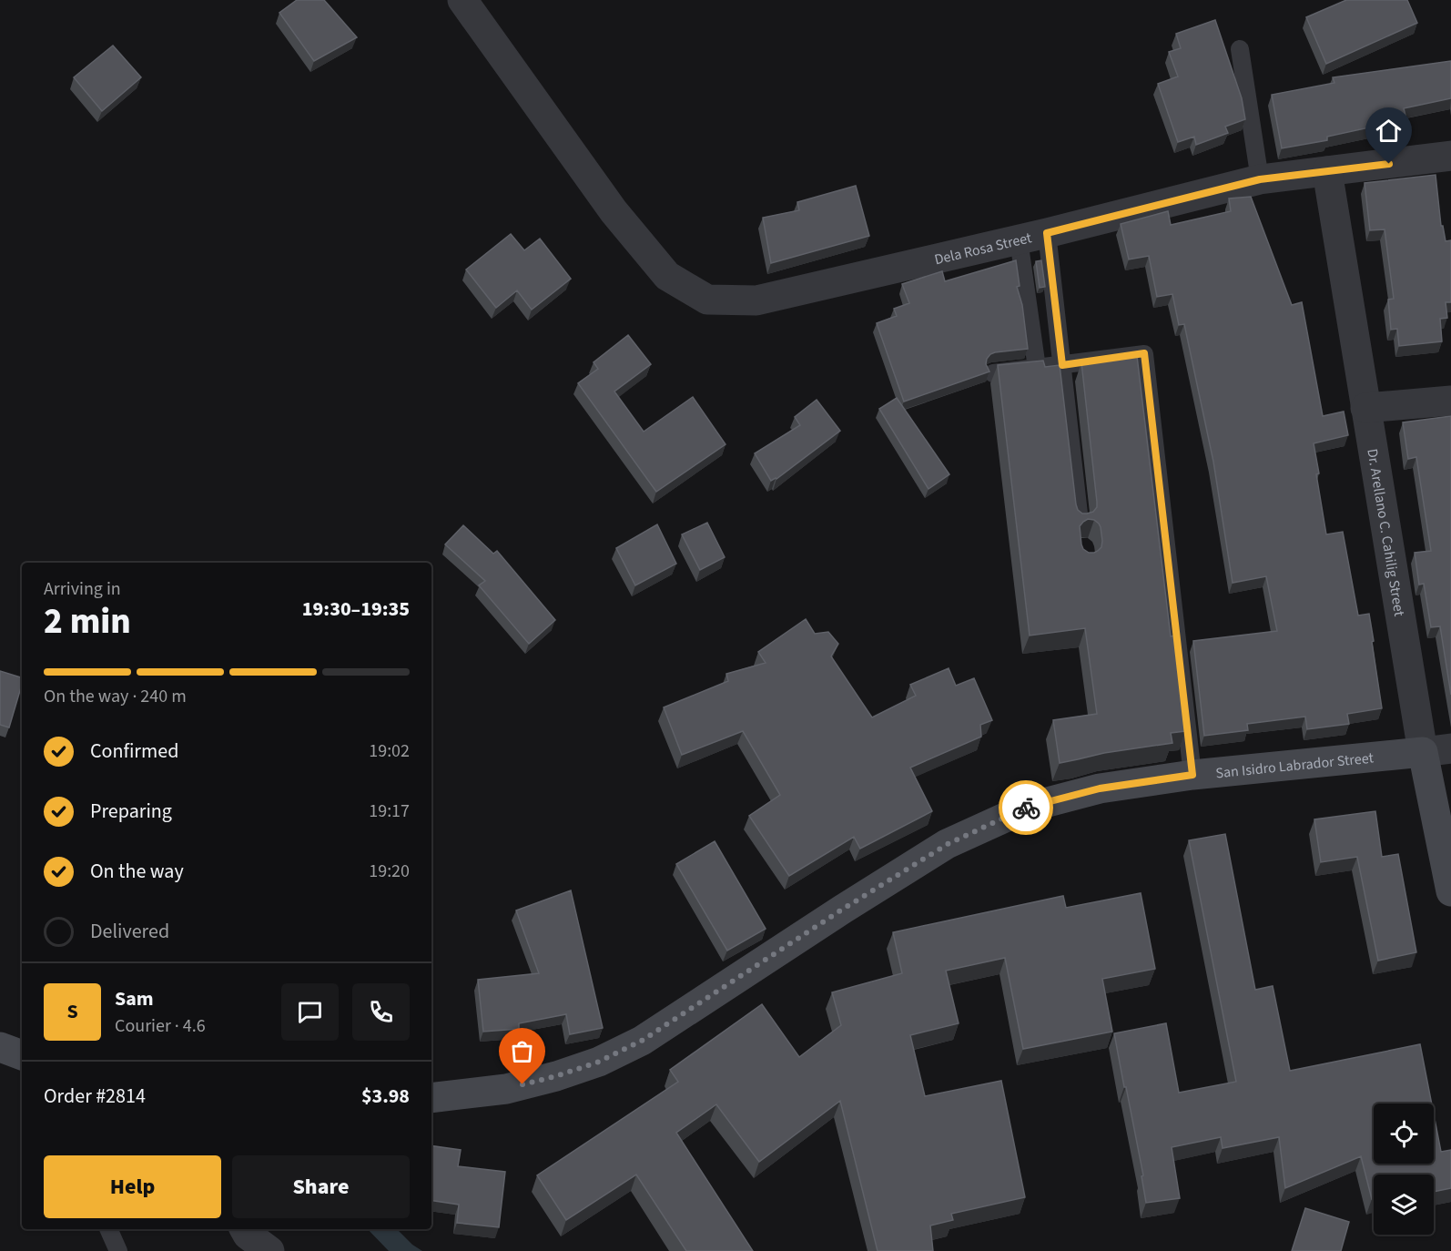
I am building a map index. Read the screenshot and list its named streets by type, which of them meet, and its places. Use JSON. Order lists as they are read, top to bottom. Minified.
{"streets":{"main road":["Dr. Arellano C. Cahilig Street","San Isidro Labrador Street"],"street":["Dela Rosa Street"]},"crossings":[["Dela Rosa Street","Dr. Arellano C. Cahilig Street"],["Dr. Arellano C. Cahilig Street","San Isidro Labrador Street"]],"page":{"heading":["2 min","Arriving in","19:30–19:35"],"panel":["Sam","Courier · 4.6","Order #2814","$3.98"],"bar":"On the way · 240 m","list":[["Confirmed","19:02"],["Preparing","19:17"],["On the way","19:20"],"Delivered"],"round":"S","buttons":["Help","Share"]}}
